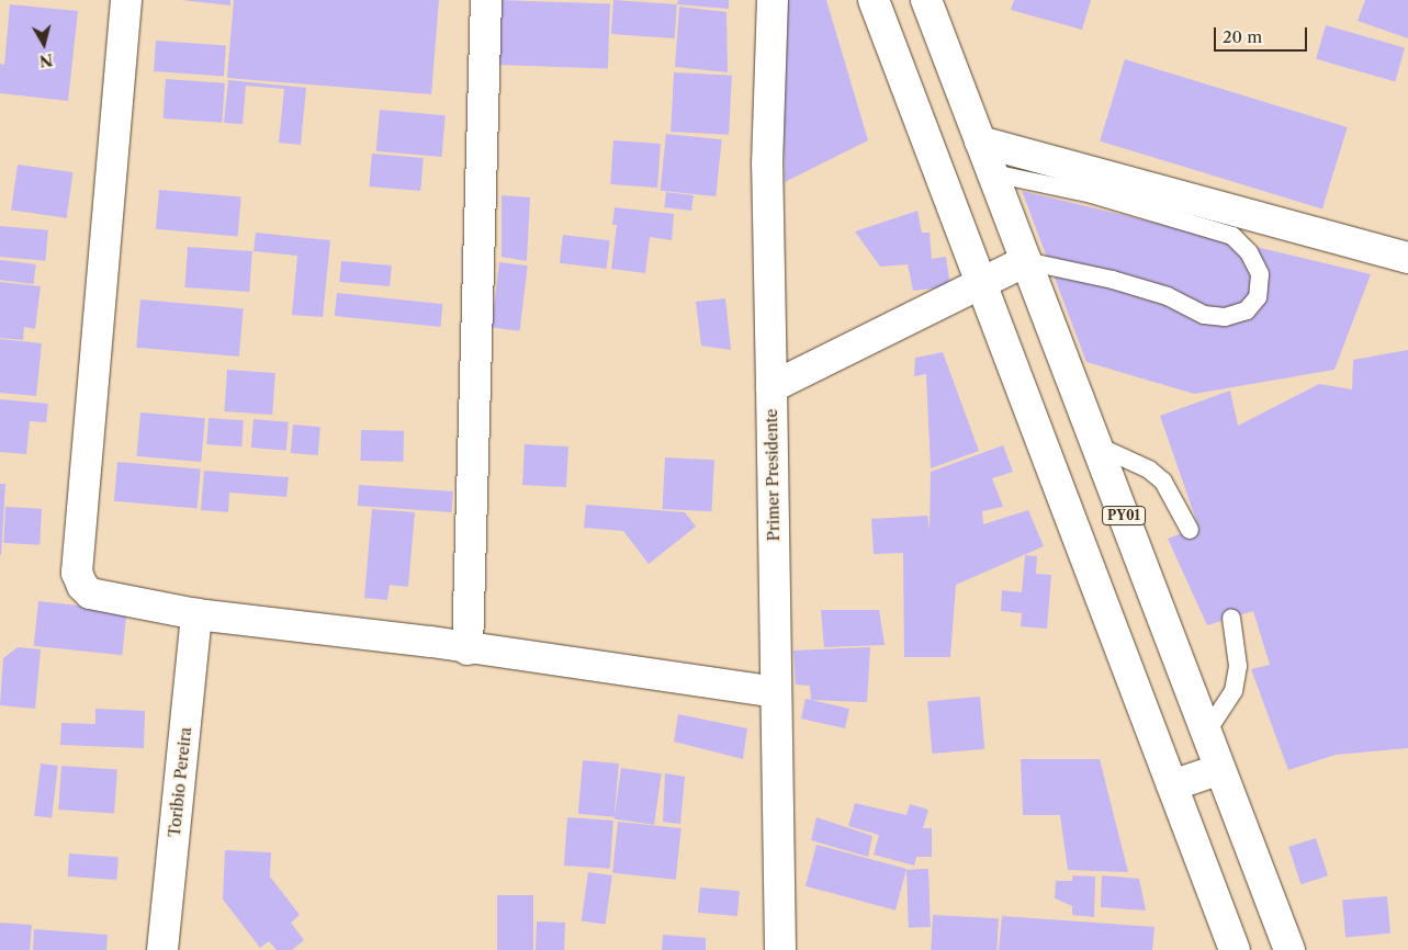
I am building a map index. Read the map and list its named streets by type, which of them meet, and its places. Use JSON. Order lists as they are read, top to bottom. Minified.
{"streets":{"main road":["Primer Presidente","PY01","Toribio Pereira"]},"scale_bar":"20 m","north":"bottom"}
